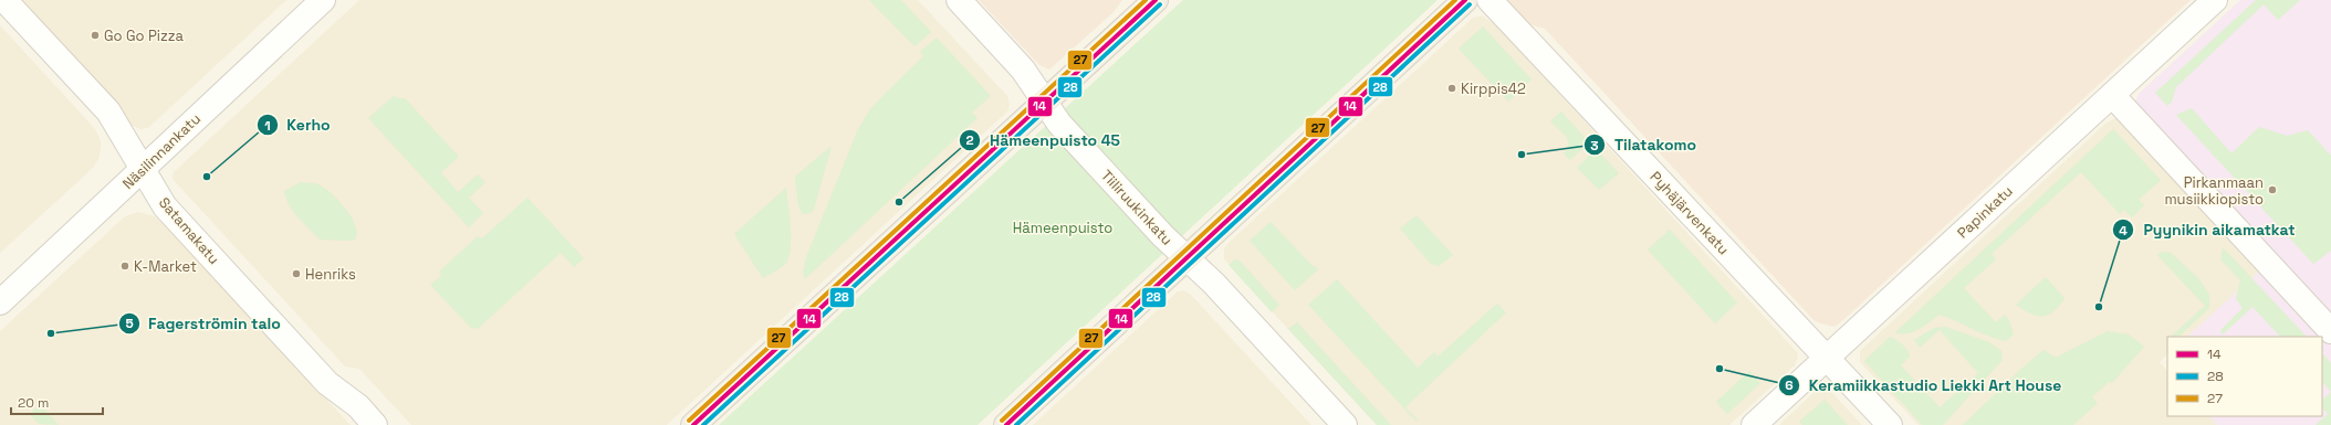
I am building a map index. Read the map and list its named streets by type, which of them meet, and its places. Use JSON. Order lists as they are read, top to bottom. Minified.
{"streets":{"street":["Näsilinnankatu","Tiiliruukinkatu","Papinkatu","Pyhäjärvenkatu","Satamakatu"]},"crossings":[["Näsilinnankatu","Satamakatu"],["Papinkatu","Pyhäjärvenkatu"]],"parks":["Hämeenpuisto"],"places":["Go Go Pizza","Kirppis42","Tilatakomo","Kerho","Pirkanmaan musiikkiopisto","Hämeenpuisto 45","K-Market","Henriks","Pyynikin aikamatkat","Fagerströmin talo","Keramiikkastudio Liekki Art House"],"lines":["transit line 14","transit line 27","transit line 28"],"legend":["14","28","27"],"scale_bar":"20 m"}
